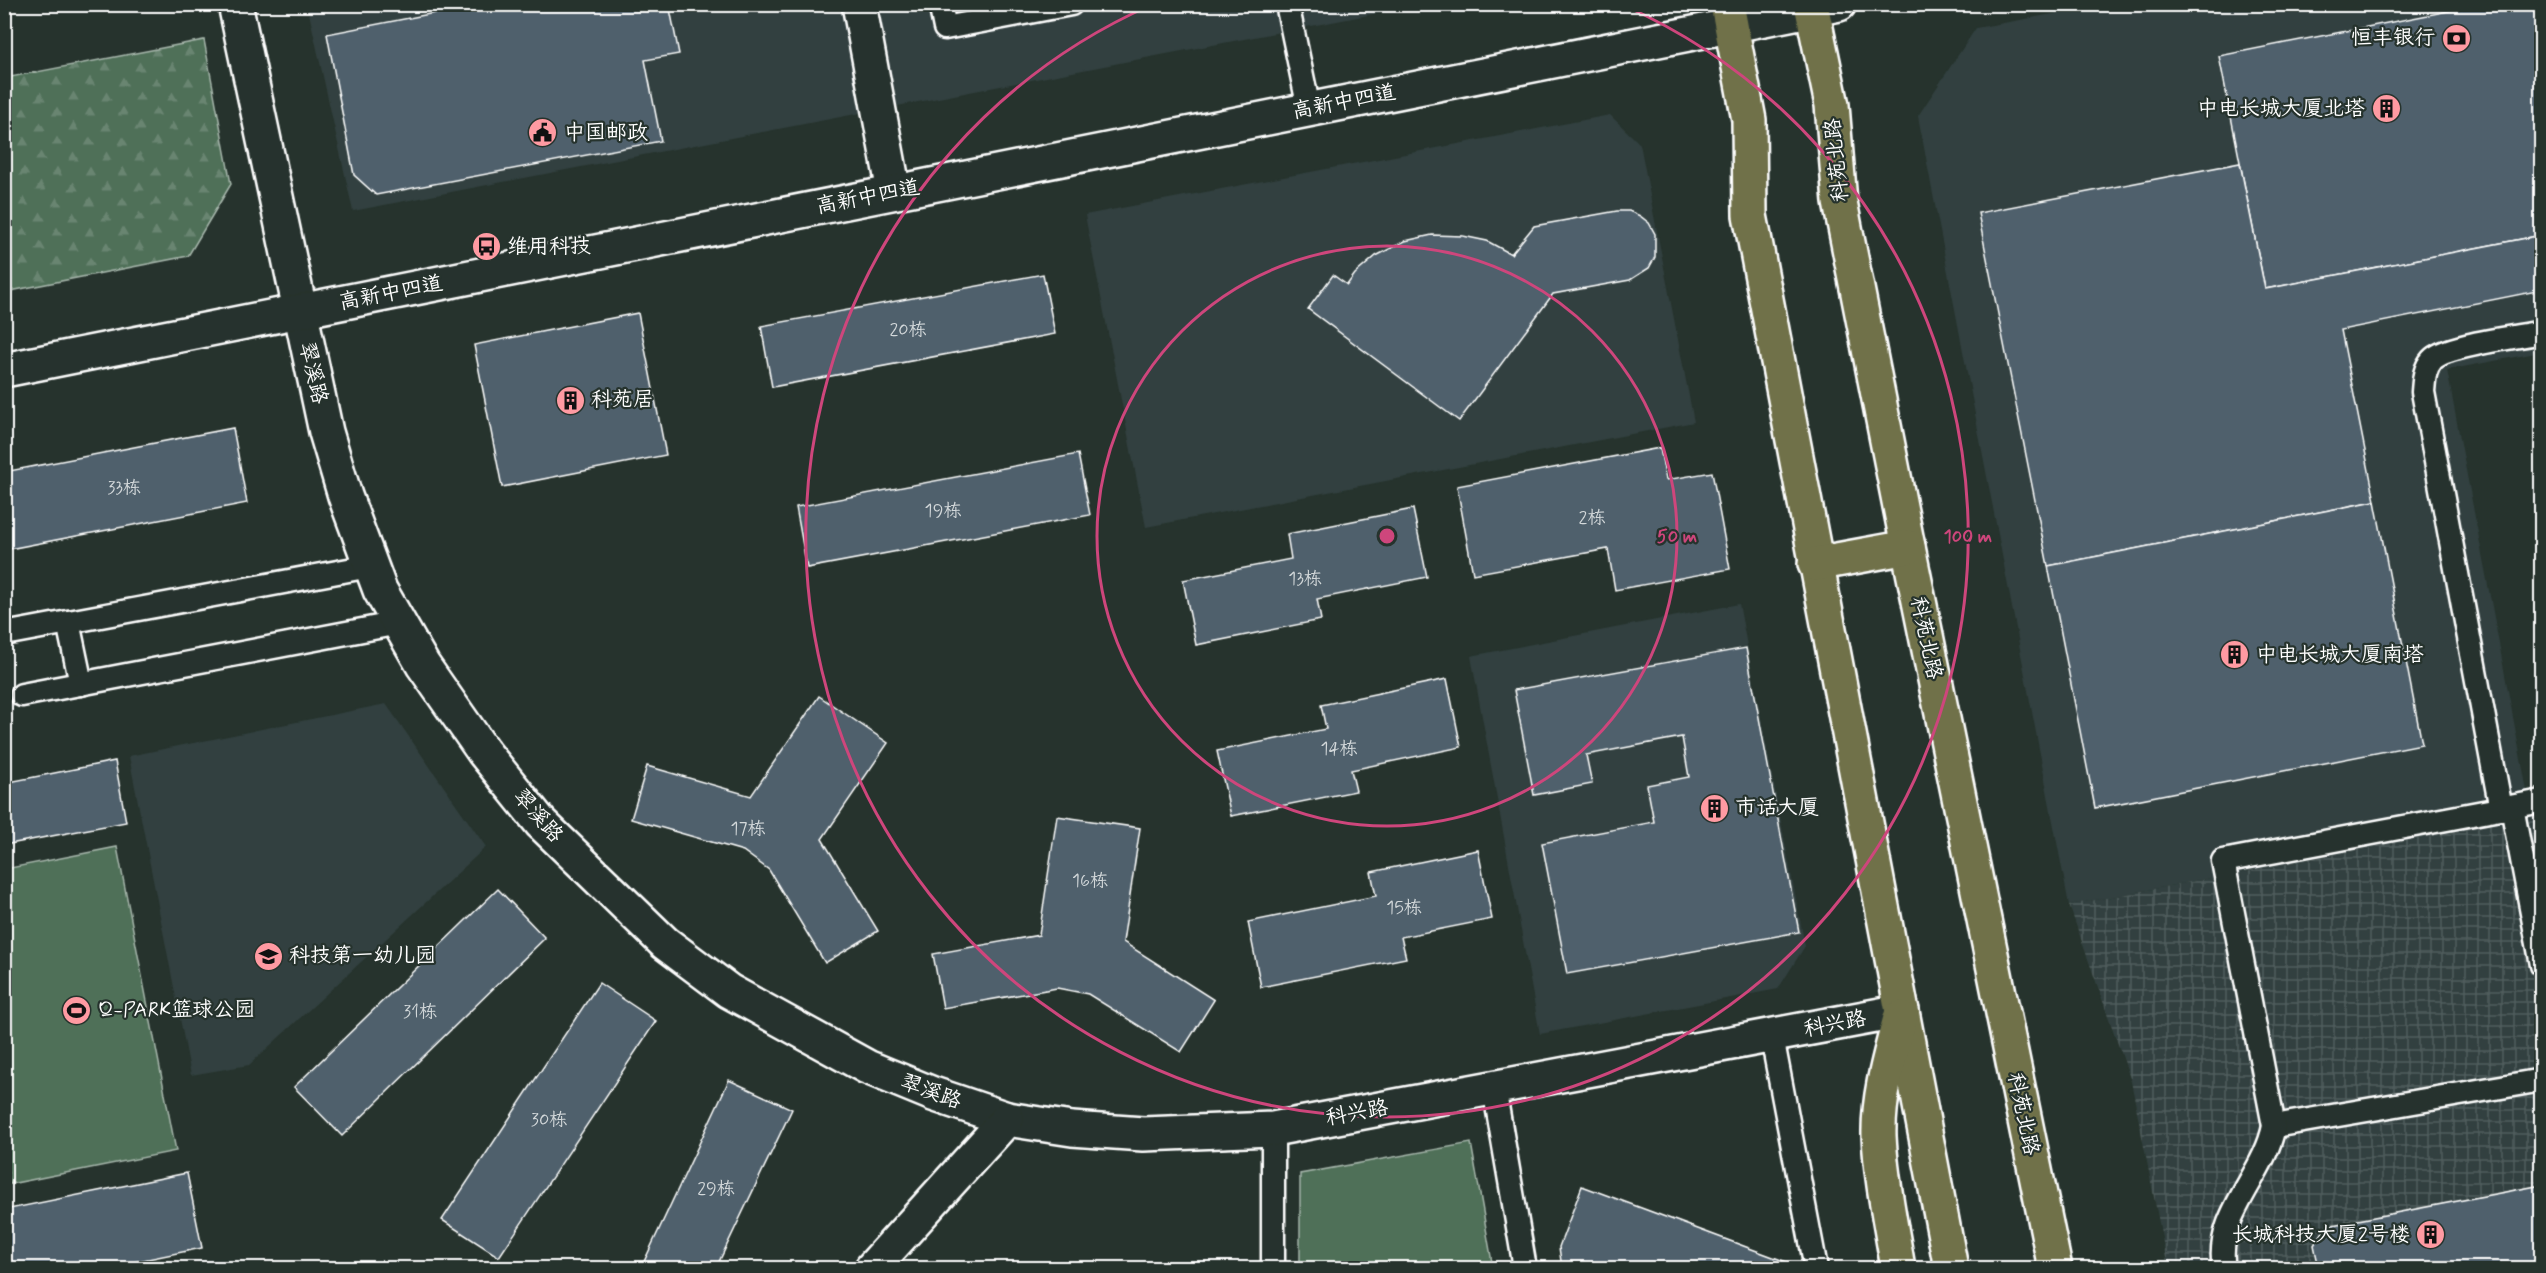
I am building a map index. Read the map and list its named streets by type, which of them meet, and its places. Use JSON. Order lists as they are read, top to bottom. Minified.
{"streets":{"main road":["科苑北路"],"street":["高新中四道","翠溪路","科兴路"]},"crossings":[["高新中四道","科苑北路"],["高新中四道","翠溪路"],["翠溪路","科兴路"]],"places":{"bank":["恒丰银行"],"building":["中电长城大厦北塔","科苑居","中电长城大厦南塔","市话大厦","长城科技大厦2号楼"],"public building":["中国邮政"],"bus stop":["维用科技"],"school or university":["科技第一幼儿园"],"sports":["Q-PARK篮球公园"]},"house_numbers":["20栋","33栋","19栋","2栋","13栋","14栋","17栋","16栋","15栋","31栋","30栋","29栋"],"rings":["50 m","100 m"]}
